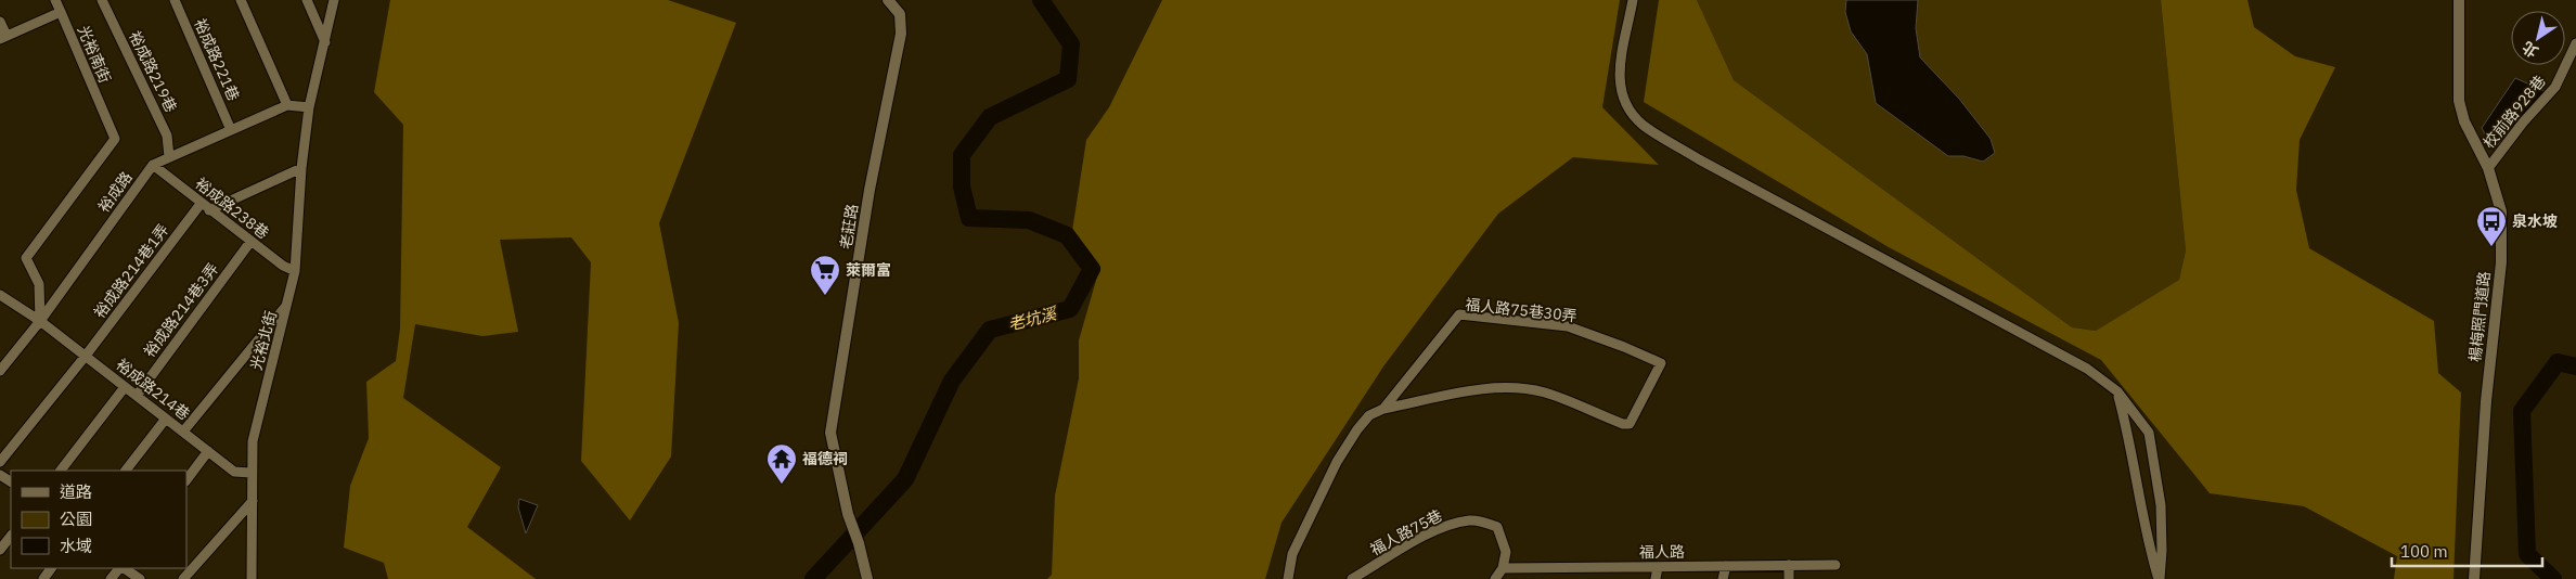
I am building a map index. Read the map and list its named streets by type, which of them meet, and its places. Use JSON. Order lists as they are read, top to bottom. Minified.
{"streets":{"street":["光裕南街","裕成路221巷","裕成路219巷","校前路928巷","裕成路","裕成路238巷","老莊路","裕成路214巷1弄","裕成路214巷3弄","福人路75巷30弄","楊梅照門道路","光裕北街","裕成路214巷","福人路75巷","福人路"]},"crossings":[["光裕南街","裕成路"],["光裕南街","裕成路214巷"],["裕成路221巷","裕成路"],["裕成路219巷","裕成路"],["校前路928巷","楊梅照門道路"],["裕成路","裕成路238巷"],["裕成路","光裕北街"],["裕成路","裕成路214巷"],["裕成路238巷","裕成路214巷1弄"],["裕成路238巷","裕成路214巷3弄"],["裕成路238巷","光裕北街"],["裕成路214巷1弄","裕成路214巷"],["裕成路214巷3弄","裕成路214巷"],["光裕北街","裕成路214巷"],["福人路75巷","福人路"]],"water":["老坑溪"],"places":{"bus stop":["泉水坡"],"supermarket":["萊爾富"],"temple":["福德祠"]},"legend":["道路","公園","水域"],"scale_bar":"100 m","north":"bottom left"}
